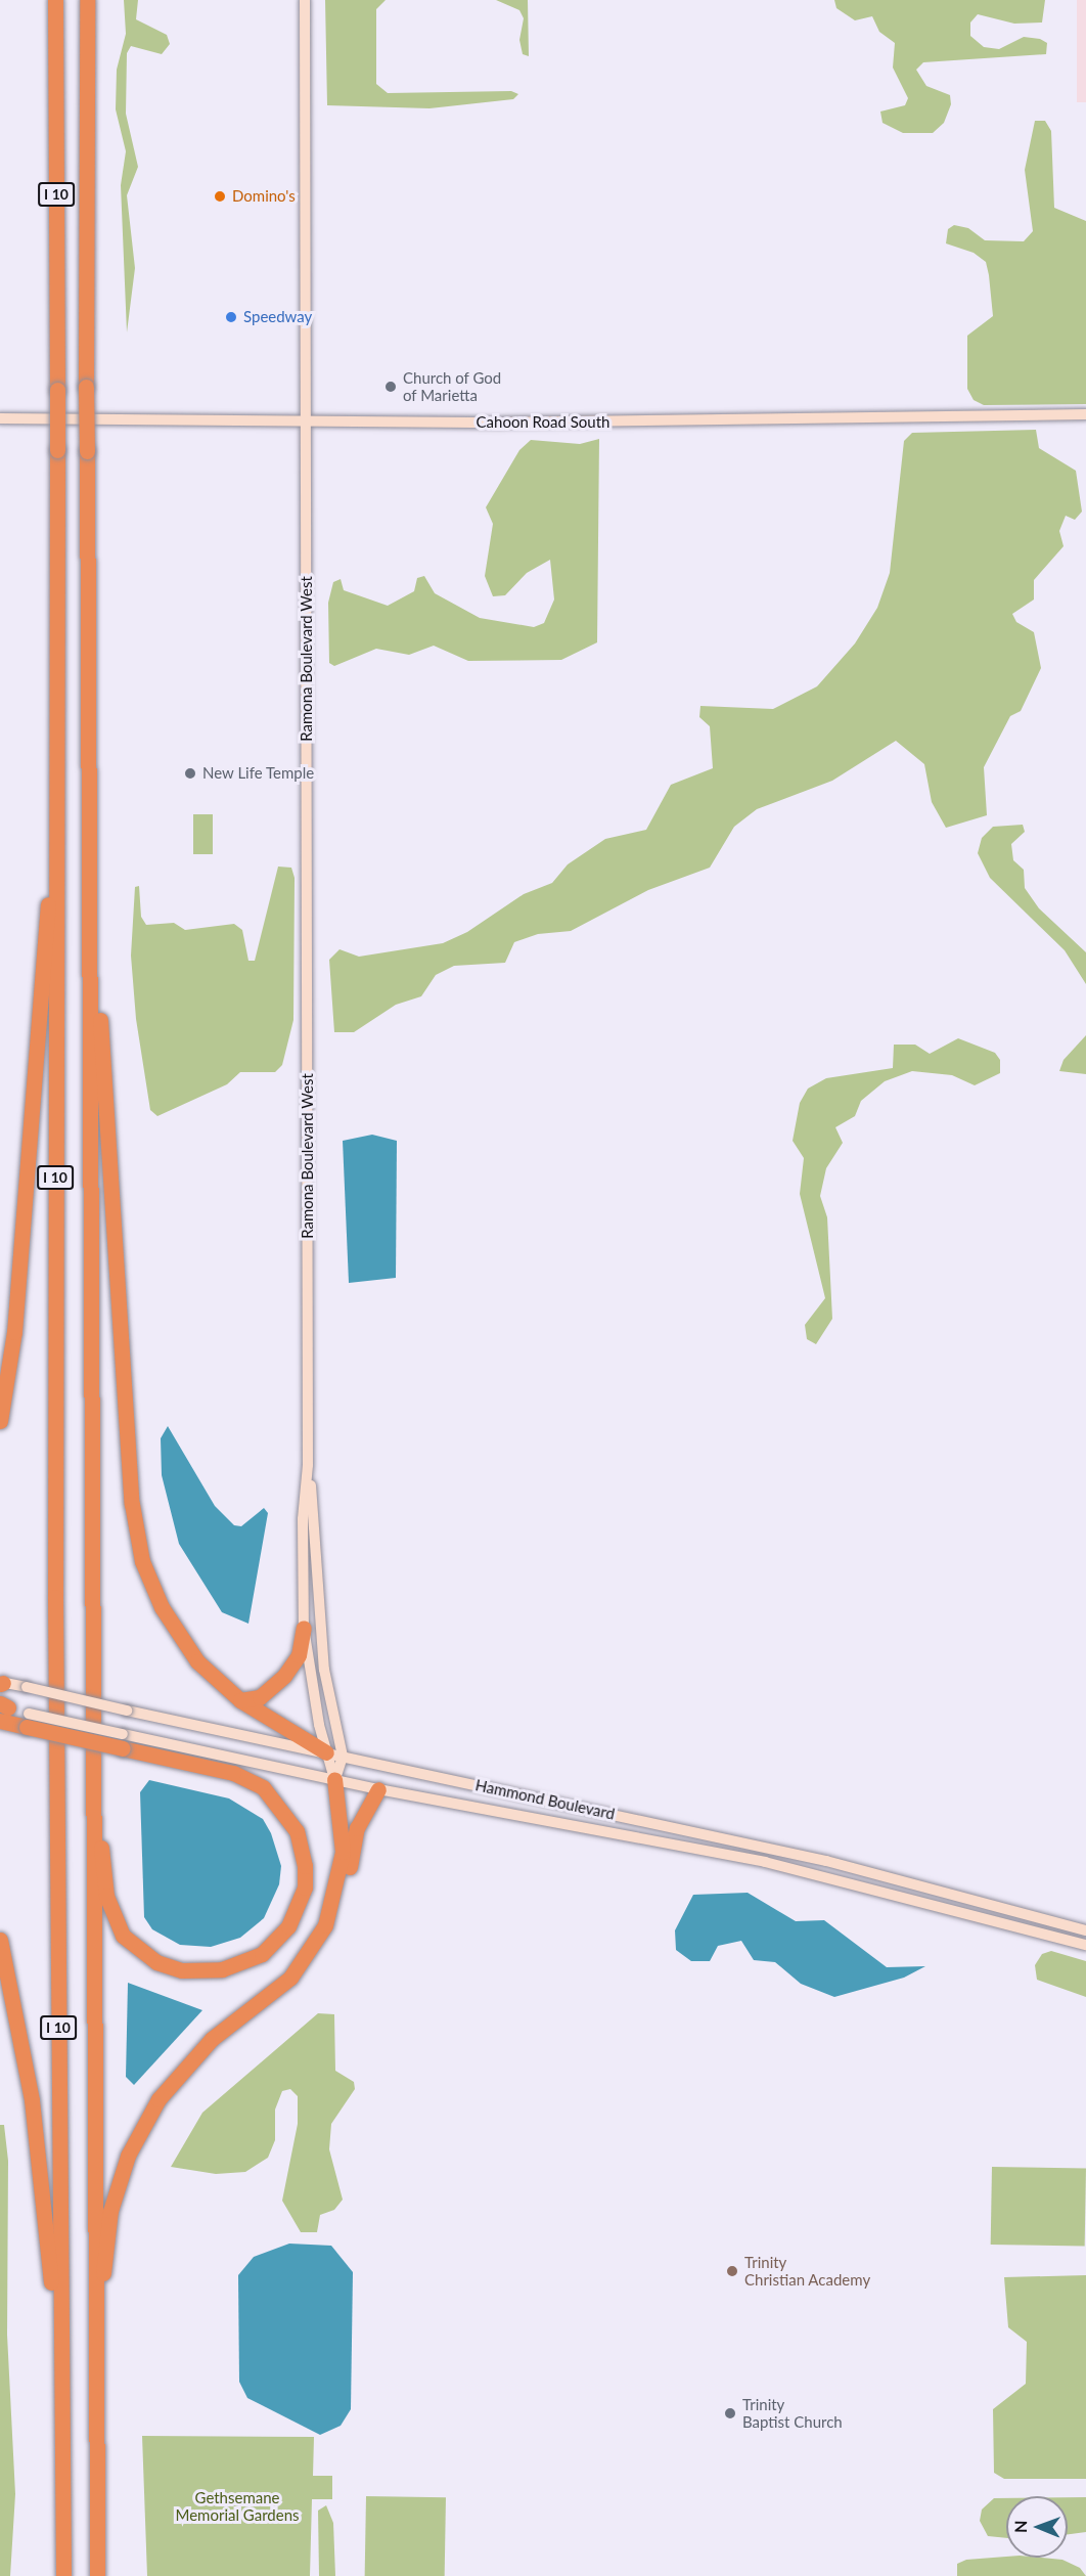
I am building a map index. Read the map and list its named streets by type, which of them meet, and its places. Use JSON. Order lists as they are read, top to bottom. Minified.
{"streets":{"highway":["I 10"],"street":["Cahoon Road South","Ramona Boulevard West","Hammond Boulevard"]},"crossings":[["Cahoon Road South","Ramona Boulevard West"],["Ramona Boulevard West","Hammond Boulevard"]],"parks":["Gethsemane Memorial Gardens"],"places":["Domino's","Speedway","Church of God of Marietta","New Life Temple","Trinity Christian Academy","Trinity Baptist Church"],"north":"left"}
